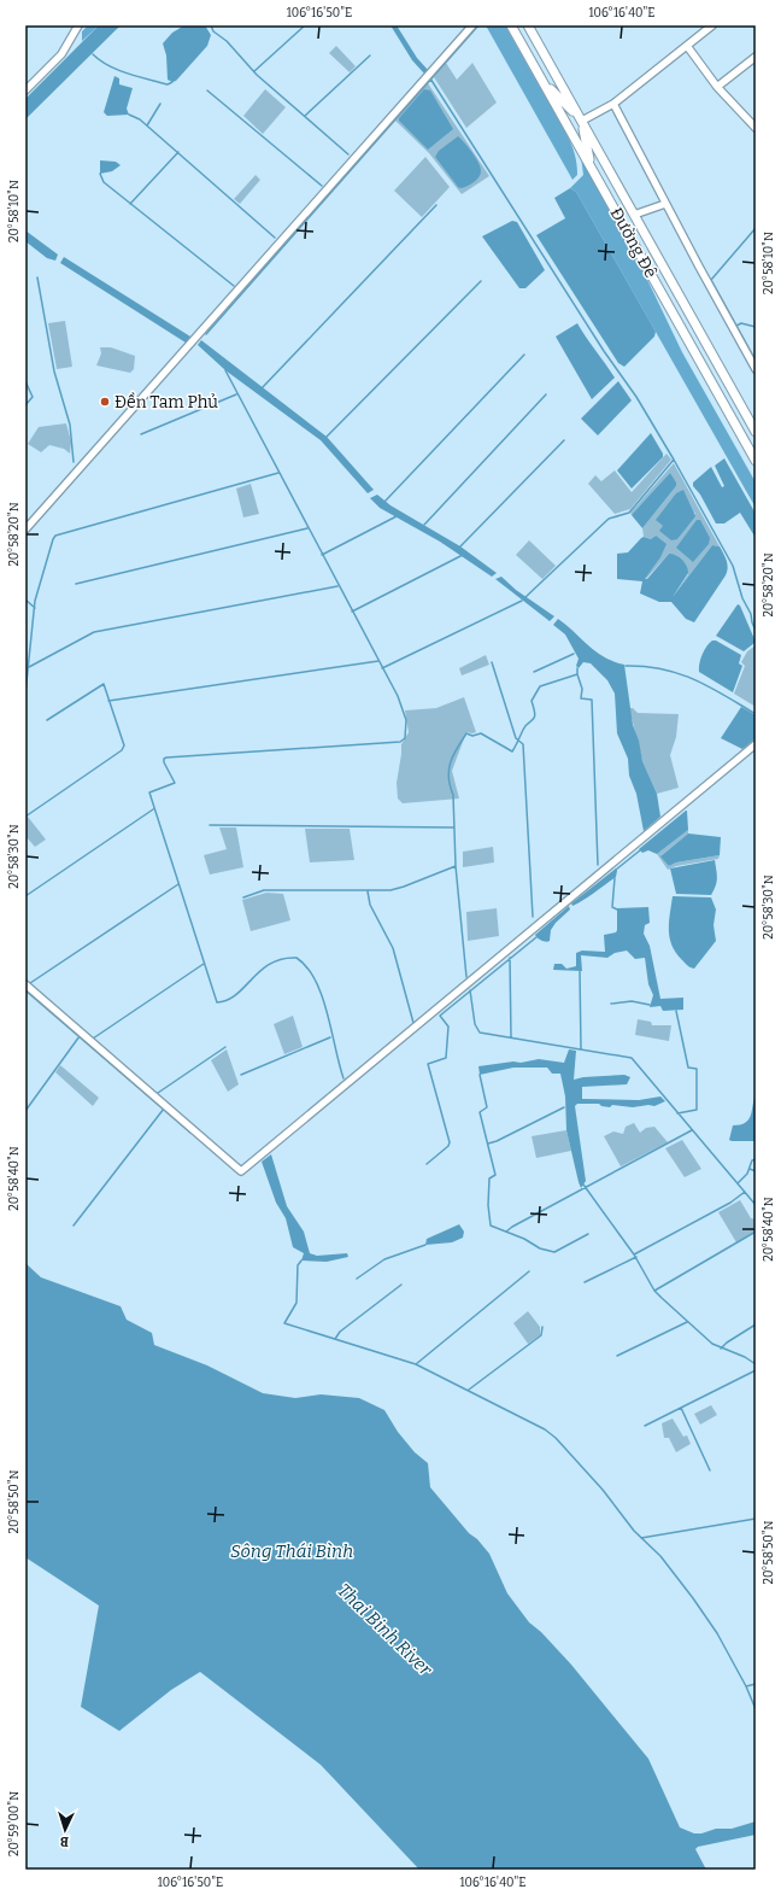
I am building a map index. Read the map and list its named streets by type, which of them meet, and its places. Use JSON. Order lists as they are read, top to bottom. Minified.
{"streets":{"street":["Đường Đê"]},"water":["Sông Thái Bình","Thai Binh River"],"places":["Đền Tam Phủ"],"north":"bottom","coordinates":["106°16'50\"E","106°16'40\"E","20°58'10\"N","20°58'20\"N","20°58'30\"N","20°58'40\"N","20°58'50\"N","20°59'00\"N"]}
